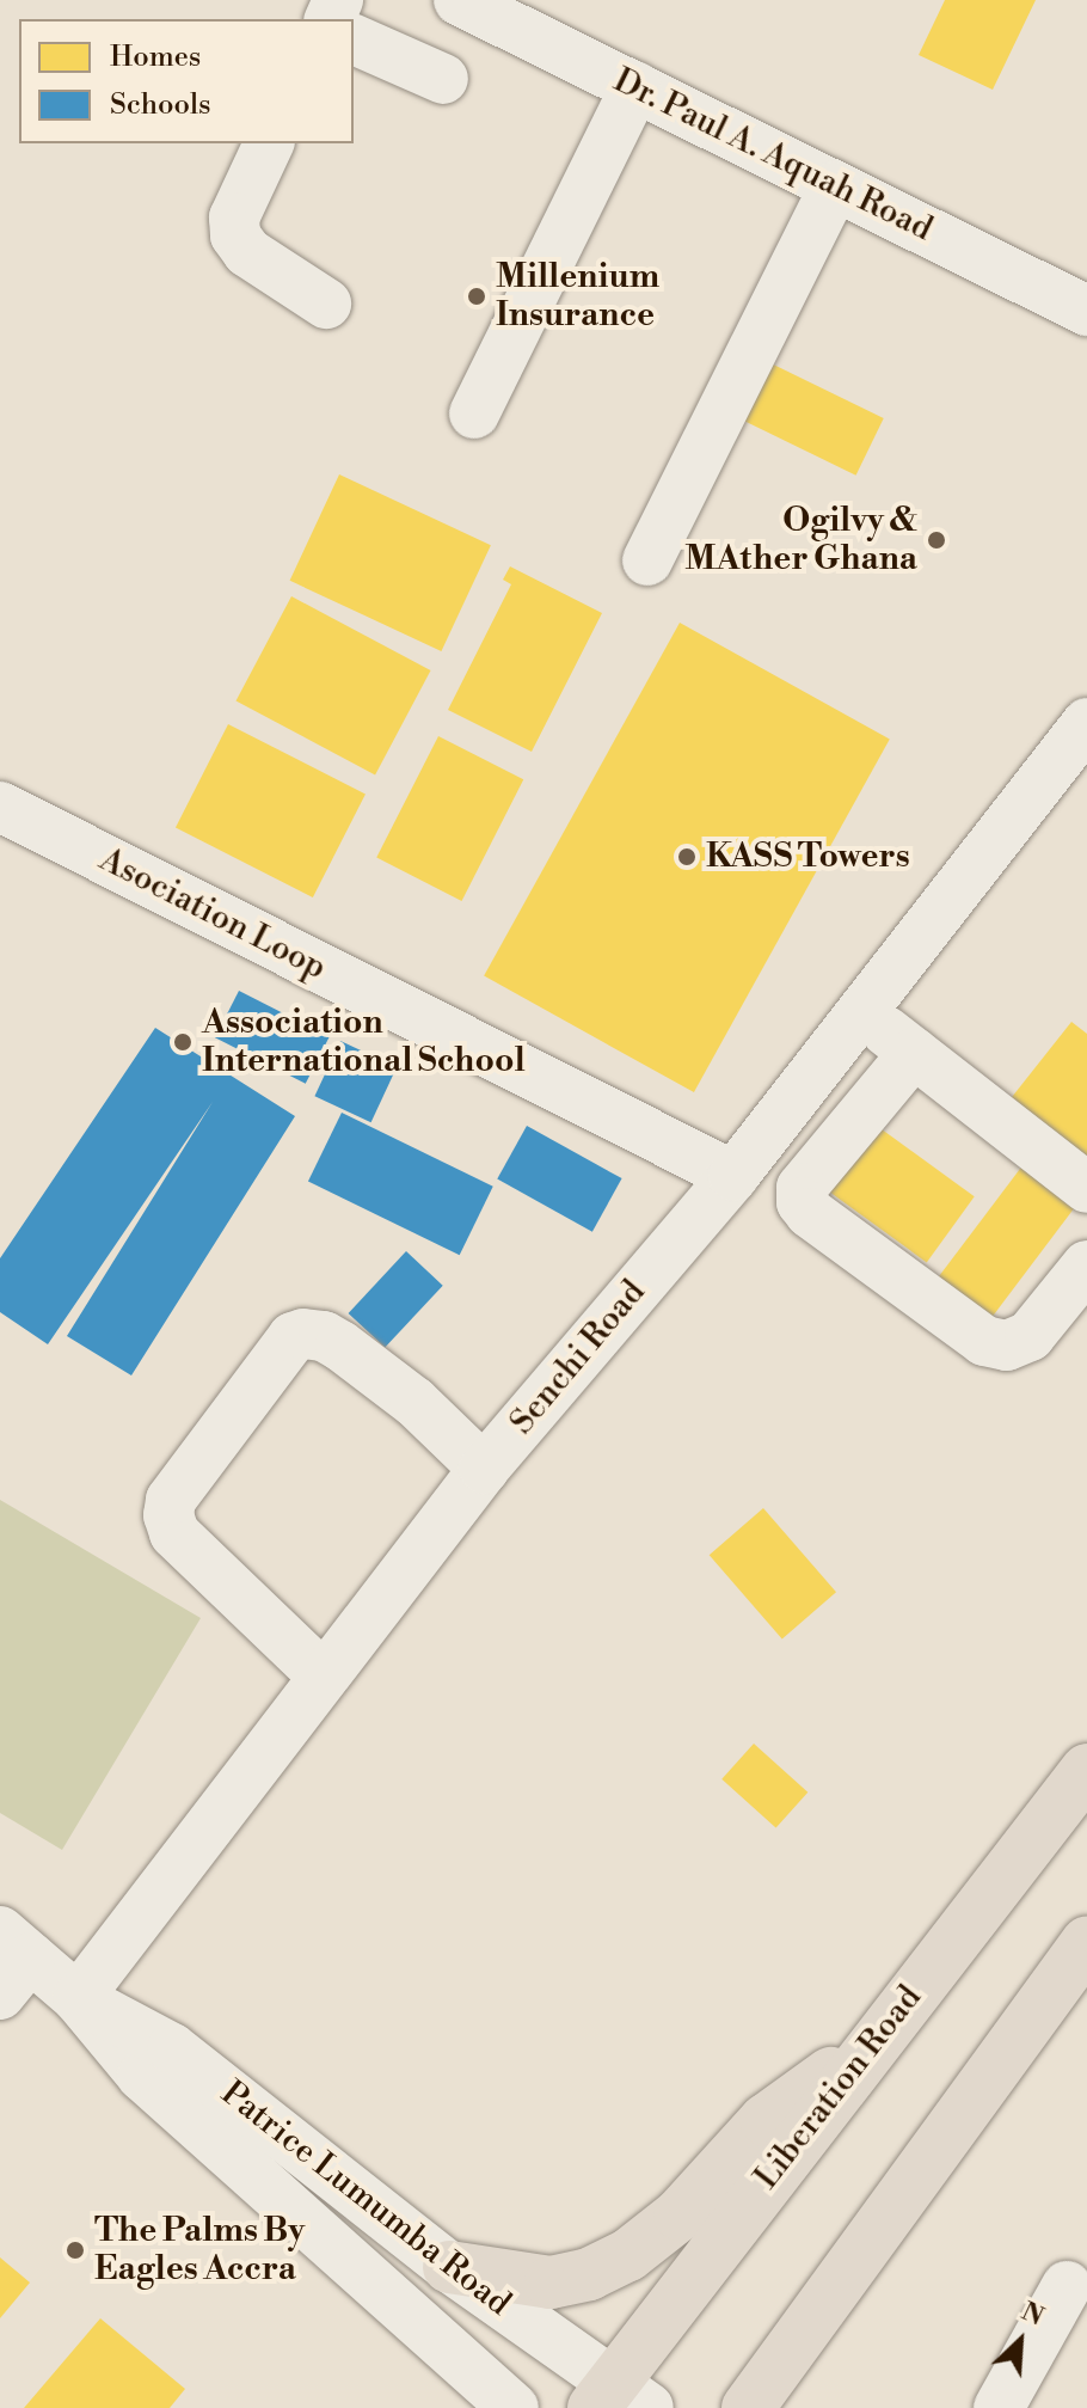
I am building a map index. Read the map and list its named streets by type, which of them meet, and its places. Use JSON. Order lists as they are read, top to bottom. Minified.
{"streets":{"highway":["Liberation Road"],"street":["Dr. Paul A. Aquah Road","Asociation Loop","Senchi Road","Patrice Lumumba Road"]},"crossings":[["Asociation Loop","Senchi Road"],["Senchi Road","Patrice Lumumba Road"],["Liberation Road","Patrice Lumumba Road"]],"places":["Millenium Insurance","Ogilvy & MAther Ghana","KASS Towers","Association International School","The Palms By Eagles Accra"],"legend":["Homes","Schools"],"north":"top right"}
